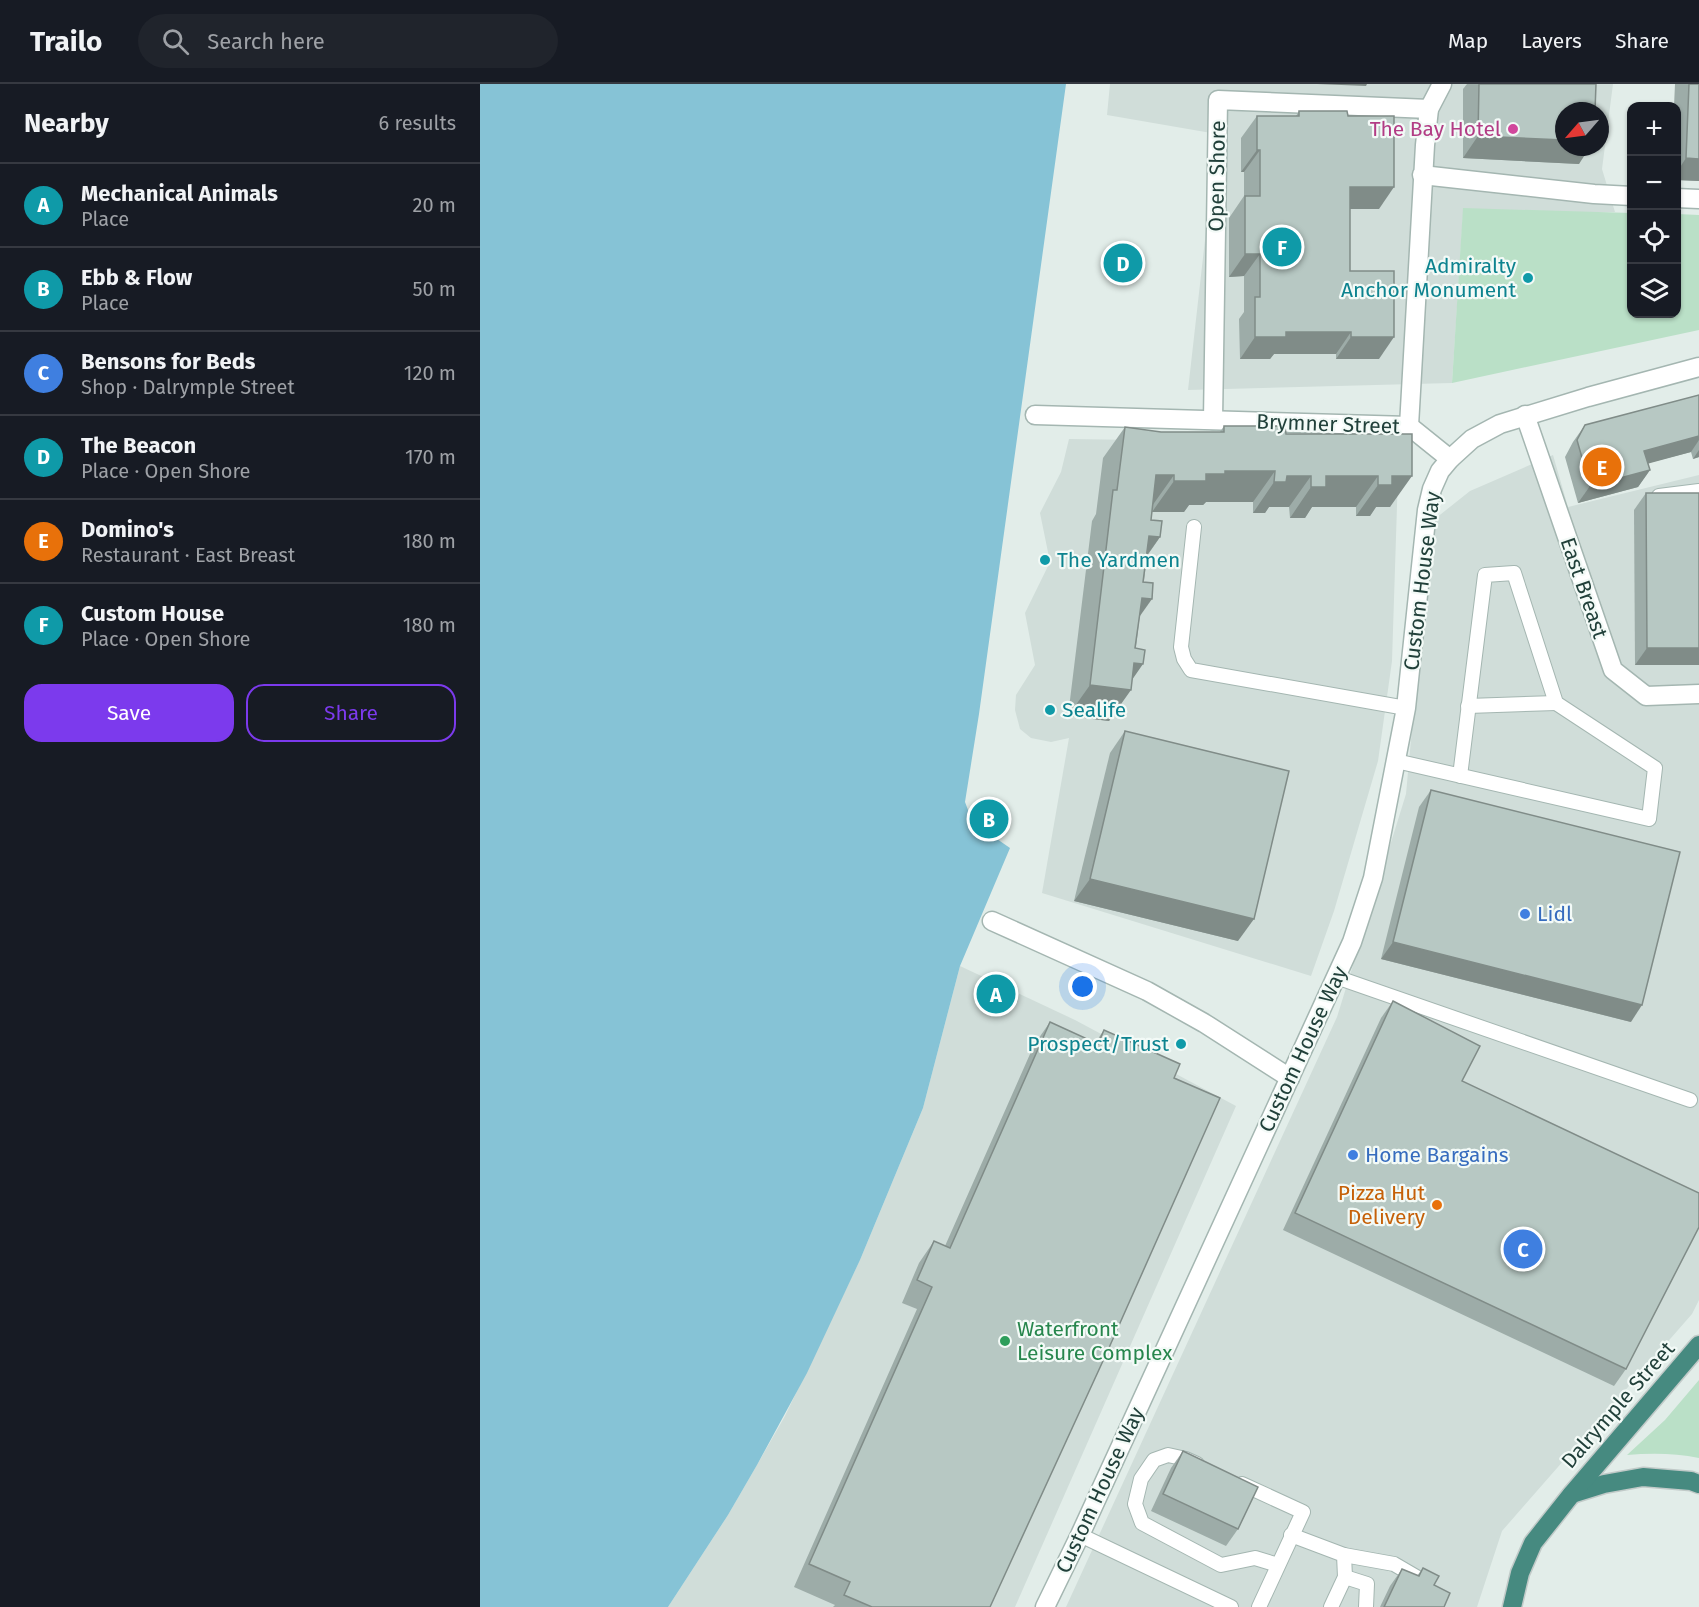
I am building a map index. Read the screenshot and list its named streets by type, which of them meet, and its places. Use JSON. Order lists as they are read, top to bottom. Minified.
{"streets":{"highway":["Dalrymple Street"],"street":["Open Shore","Brymner Street","Custom House Way","East Breast"]},"crossings":[["Open Shore","Brymner Street"],["Brymner Street","Custom House Way"]],"places":["The Bay Hotel","Admiralty Anchor Monument","The Yardmen","Sealife","Lidl","Prospect/Trust","Home Bargains","Pizza Hut Delivery","Waterfront Leisure Complex"],"north":"bottom left","page":{"header":"Trailo","search":"Search here","nav":["Map","Layers","Share"],"heading":["Nearby","6 results"],"map_buttons":["+","−"],"list":[{"mark":"A","name":"Mechanical Animals","note":"Place","value":"20 m"},{"mark":"B","name":"Ebb & Flow","note":"Place","value":"50 m"},{"mark":"C","name":"Bensons for Beds","note":"Shop · Dalrymple Street","value":"120 m"},{"mark":"D","name":"The Beacon","note":"Place · Open Shore","value":"170 m"},{"mark":"E","name":"Domino's","note":"Restaurant · East Breast","value":"180 m"},{"mark":"F","name":"Custom House","note":"Place · Open Shore","value":"180 m"}],"pins":["F","D","E","B","A","C"],"buttons":["Save","Share"]}}
